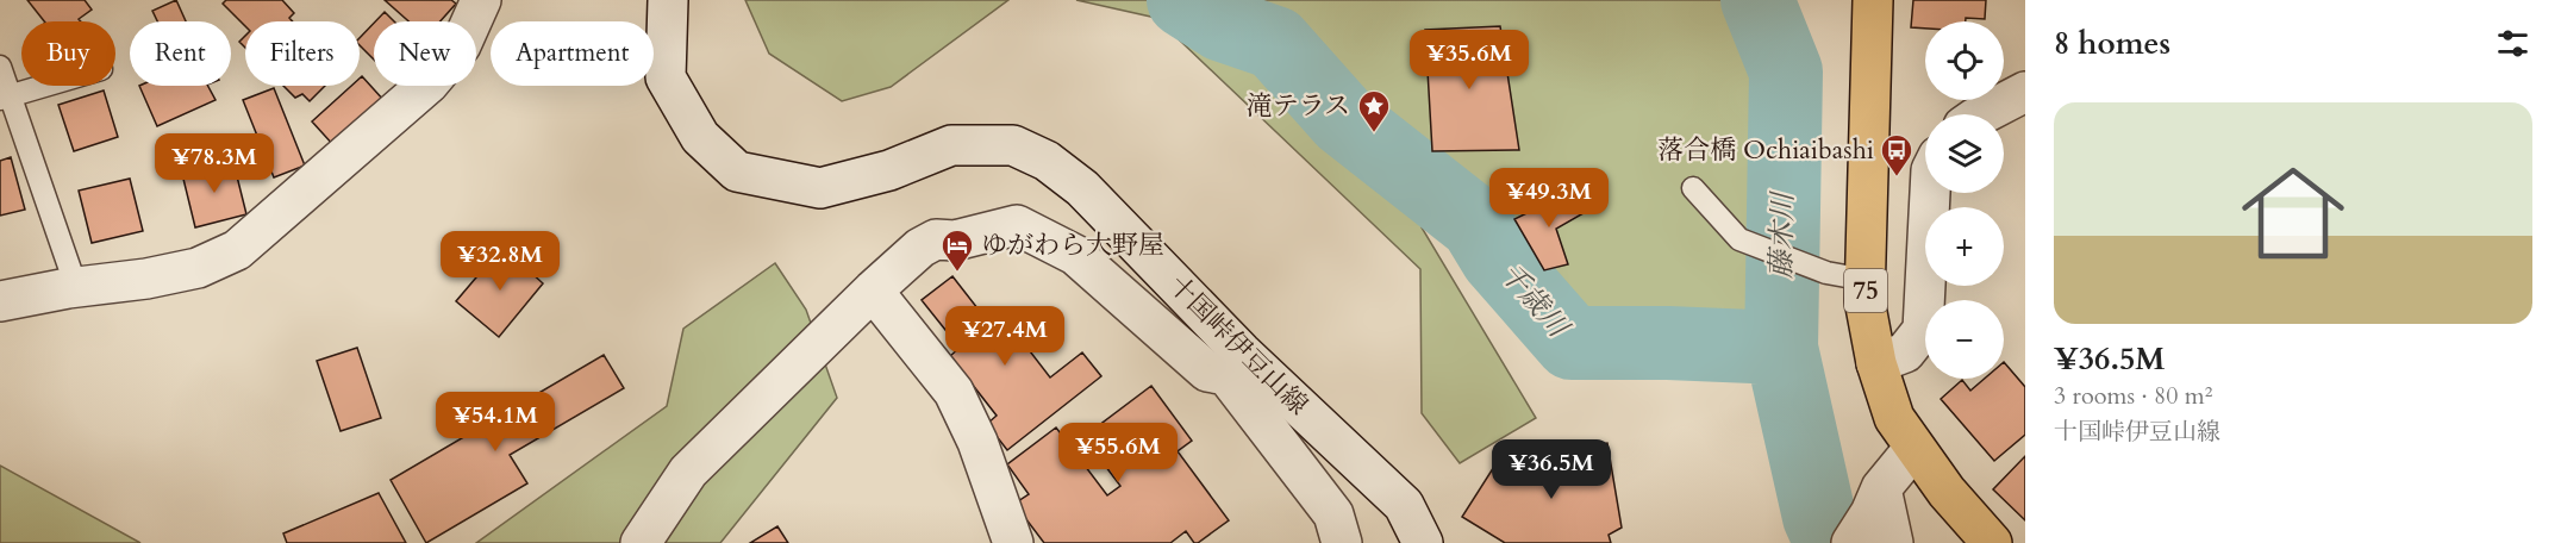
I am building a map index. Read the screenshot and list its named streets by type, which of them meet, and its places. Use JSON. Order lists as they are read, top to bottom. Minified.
{"streets":{"main road":["75"],"street":["十国峠伊豆山線"]},"water":["藤木川","千歳川"],"places":{"place":["滝テラス"],"bus stop":["落合橋 Ochiaibashi"],"hotel":["ゆがわら大野屋"]},"page":{"heading":"8 homes","map_buttons":["+","−"],"chip":["Buy","Rent","Filters","New","Apartment"],"price":["¥35.6M","¥78.3M","¥49.3M","¥32.8M","¥27.4M","¥54.1M","¥55.6M","¥36.5M"],"list":[{"name":"¥36.5M","note":"3 rooms · 80 m² · 十国峠伊豆山線"}]}}
